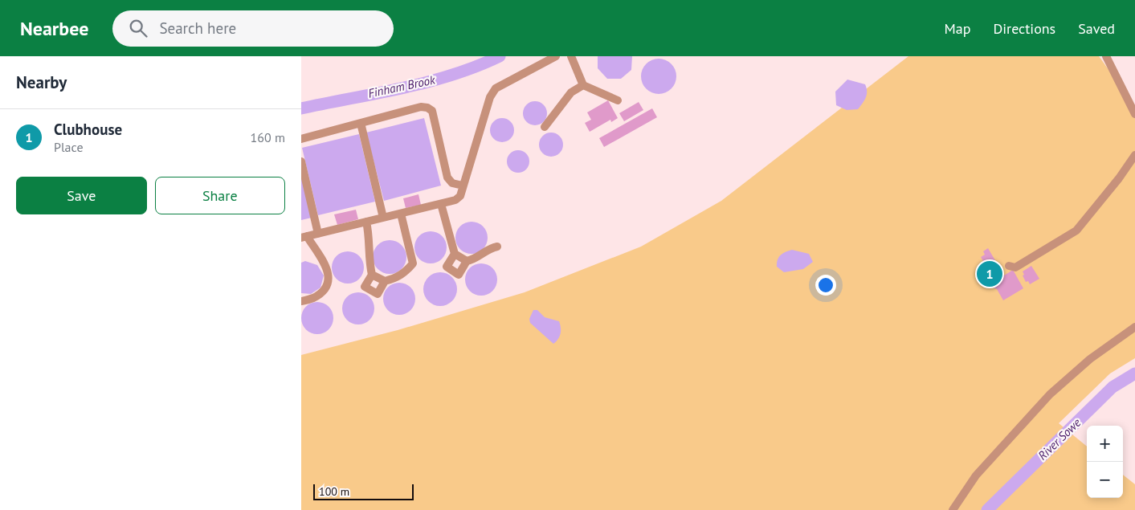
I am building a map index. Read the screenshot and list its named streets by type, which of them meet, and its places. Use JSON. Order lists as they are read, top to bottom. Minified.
{"water":["Finham Brook","River Sowe"],"scale_bar":"100 m","page":{"header":"Nearbee","search":"Search here","nav":["Map","Directions","Saved"],"heading":"Nearby","list":[{"mark":"1","name":"Clubhouse","note":"Place","value":"160 m"}],"buttons":["Save","Share"],"pins":"1","map_buttons":["+","−"],"scale":"100 m"}}
